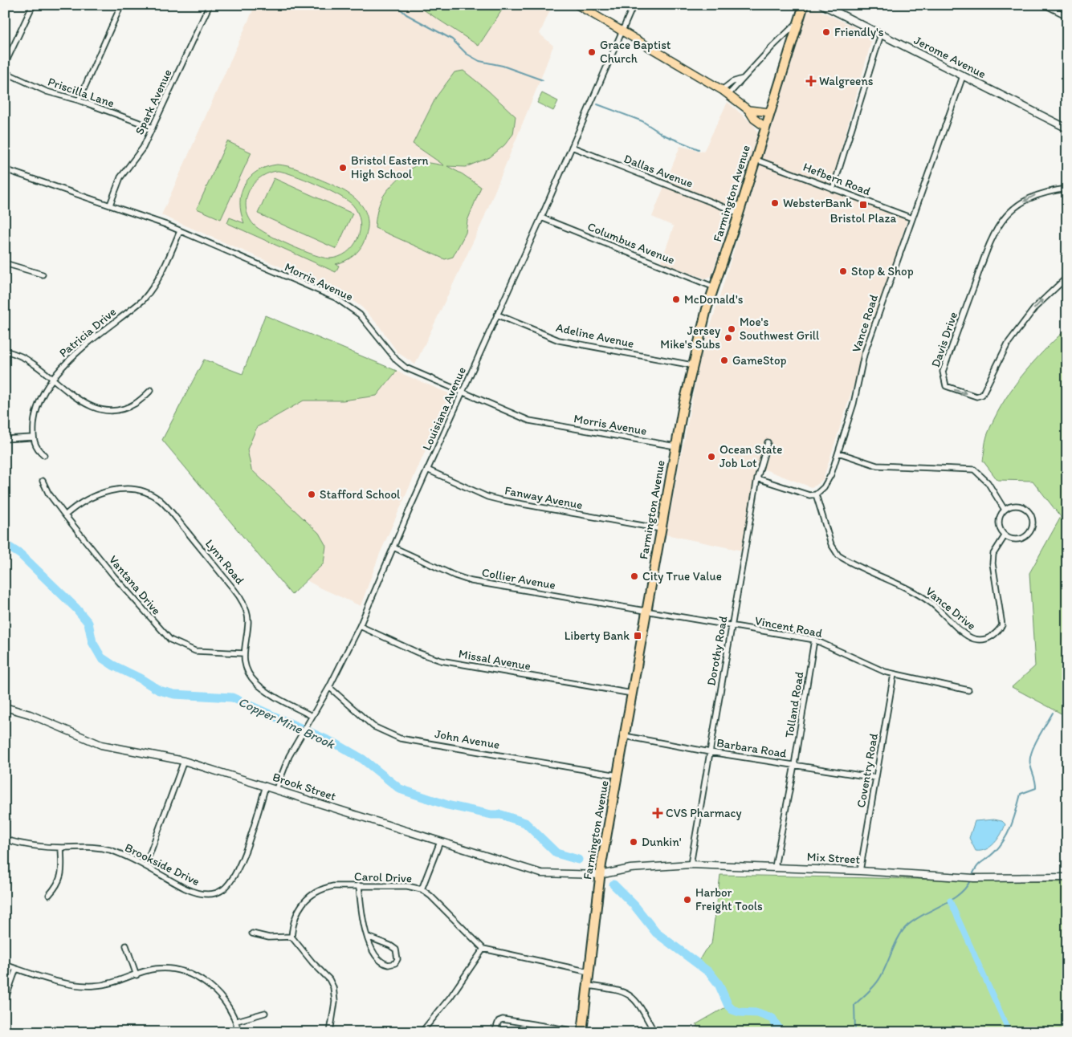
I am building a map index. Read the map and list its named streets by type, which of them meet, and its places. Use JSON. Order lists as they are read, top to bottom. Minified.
{"streets":{"highway":["Farmington Avenue"],"main road":["Jerome Avenue","Brook Street","Mix Street"],"street":["Priscilla Lane","Spark Avenue","Dallas Avenue","Hefbern Road","Columbus Avenue","Morris Avenue","Vance Road","Patricia Drive","Adeline Avenue","Davis Drive","Louisiana Avenue","Fanway Avenue","Lynn Road","Collier Avenue","Vantana Drive","Vance Drive","Vincent Road","Dorothy Road","Missal Avenue","Tolland Road","John Avenue","Barbara Road","Coventry Road","Brookside Drive","Carol Drive"]},"crossings":[["Jerome Avenue","Vance Road"],["Priscilla Lane","Spark Avenue"],["Spark Avenue","Morris Avenue"],["Dallas Avenue","Farmington Avenue"],["Dallas Avenue","Louisiana Avenue"],["Hefbern Road","Farmington Avenue"],["Hefbern Road","Vance Road"],["Farmington Avenue","Columbus Avenue"],["Farmington Avenue","Morris Avenue"],["Farmington Avenue","Adeline Avenue"],["Farmington Avenue","Fanway Avenue"],["Farmington Avenue","Collier Avenue"],["Farmington Avenue","Vincent Road"],["Farmington Avenue","Missal Avenue"],["Farmington Avenue","John Avenue"],["Farmington Avenue","Barbara Road"],["Farmington Avenue","Brook Street"],["Farmington Avenue","Mix Street"],["Columbus Avenue","Louisiana Avenue"],["Morris Avenue","Patricia Drive"],["Morris Avenue","Louisiana Avenue"],["Vance Road","Vance Drive"],["Adeline Avenue","Louisiana Avenue"],["Louisiana Avenue","Fanway Avenue"],["Louisiana Avenue","Lynn Road"],["Louisiana Avenue","Collier Avenue"],["Louisiana Avenue","Missal Avenue"],["Louisiana Avenue","John Avenue"],["Louisiana Avenue","Brook Street"],["Lynn Road","Vantana Drive"],["Collier Avenue","Vincent Road"],["Vincent Road","Dorothy Road"],["Vincent Road","Tolland Road"],["Vincent Road","Coventry Road"],["Dorothy Road","Barbara Road"],["Dorothy Road","Mix Street"],["Tolland Road","Barbara Road"],["Tolland Road","Mix Street"],["Barbara Road","Coventry Road"],["Coventry Road","Mix Street"],["Brook Street","Mix Street"],["Brook Street","Brookside Drive"]],"water":["Copper Mine Brook"],"places":{"other":["Friendly's","Grace Baptist Church","Bristol Eastern High School","WebsterBank","Stop & Shop","McDonald's","Moe's Southwest Grill","Jersey Mike's Subs","GameStop","Ocean State Job Lot","Stafford School","City True Value","Dunkin'","Harbor Freight Tools"],"health":["Walgreens","CVS Pharmacy"],"transit":["Bristol Plaza","Liberty Bank"]}}
